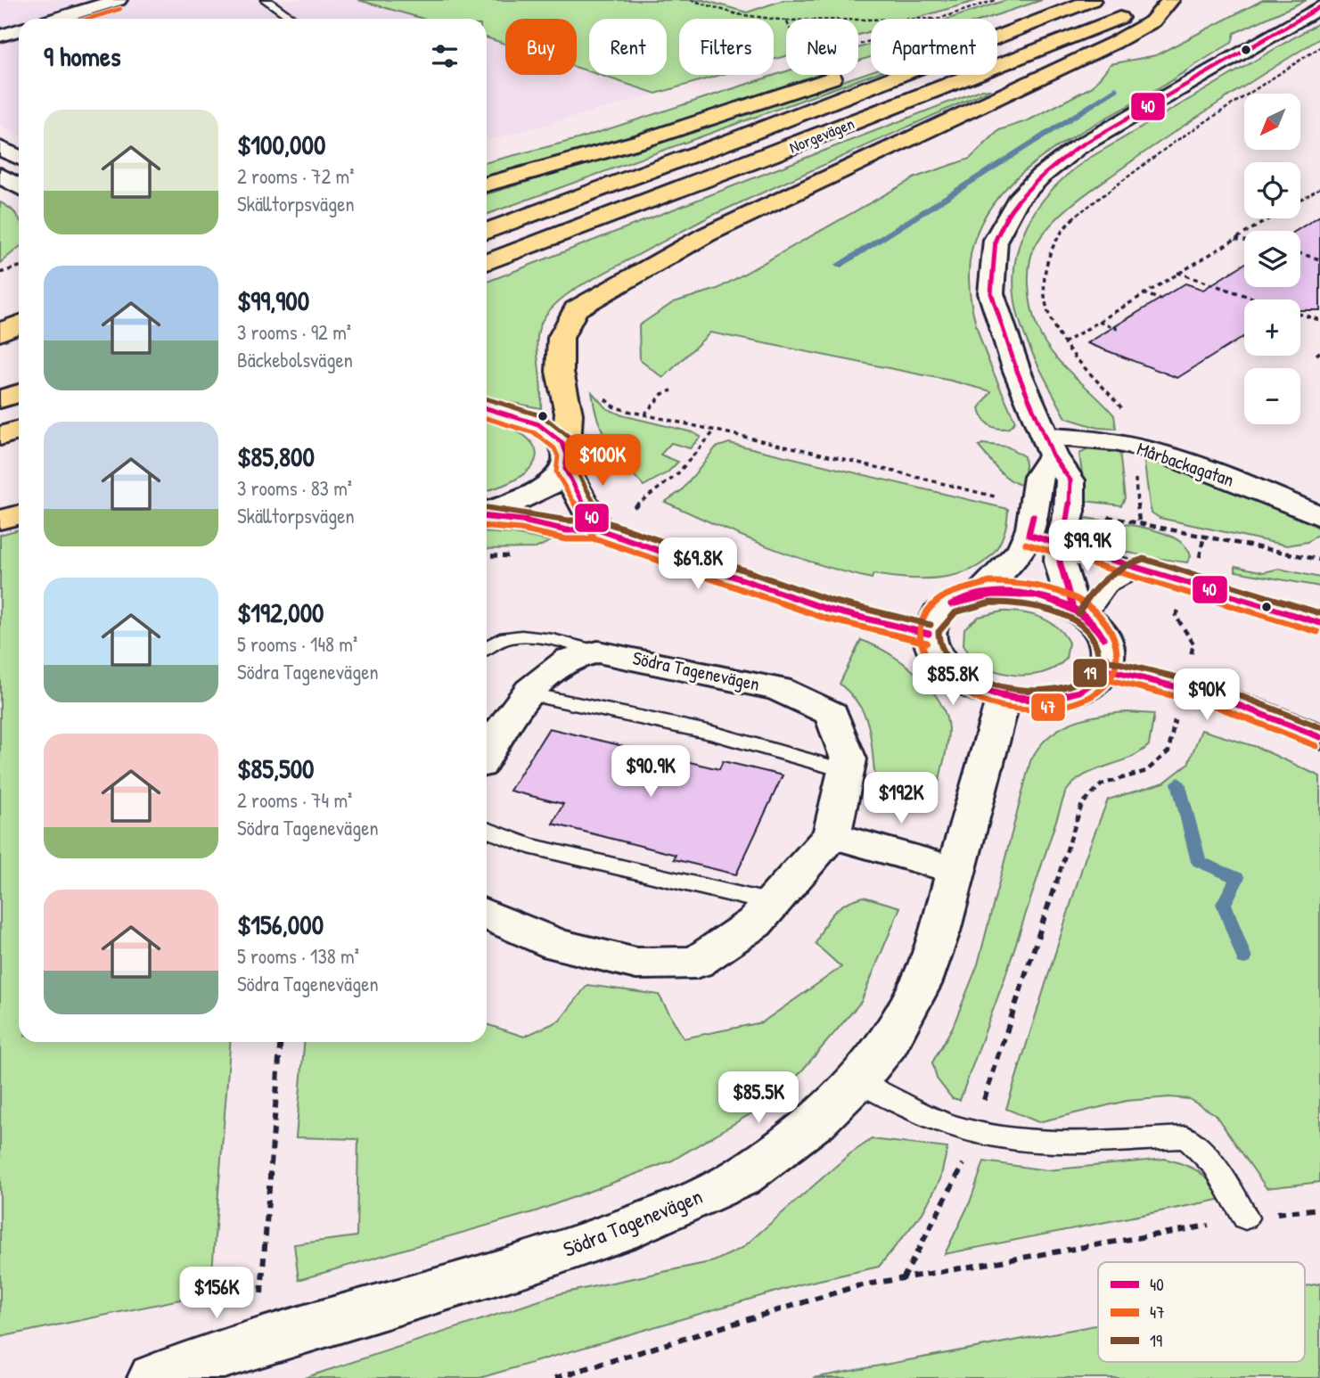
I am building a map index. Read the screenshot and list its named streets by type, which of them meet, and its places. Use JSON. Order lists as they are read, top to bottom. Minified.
{"streets":{"highway":["Norgevägen"],"street":["Mårbackagatan","Södra Tagenevägen"]},"lines":["transit line 40","transit line 47","transit line 19"],"legend":["40","47","19"],"north":"bottom left","page":{"chip":["Buy","Rent","Filters","New","Apartment"],"heading":"9 homes","map_buttons":["+","−"],"list":[{"name":"$100,000","note":"2 rooms · 72 m² · Skälltorpsvägen"},{"name":"$99,900","note":"3 rooms · 92 m² · Bäckebolsvägen"},{"name":"$85,800","note":"3 rooms · 83 m² · Skälltorpsvägen"},{"name":"$192,000","note":"5 rooms · 148 m² · Södra Tagenevägen"},{"name":"$85,500","note":"2 rooms · 74 m² · Södra Tagenevägen"},{"name":"$156,000","note":"5 rooms · 138 m² · Södra Tagenevägen"}],"price":["$100K","$99.9K","$69.8K","$85.8K","$90K","$90.9K","$192K","$85.5K","$156K"]}}
